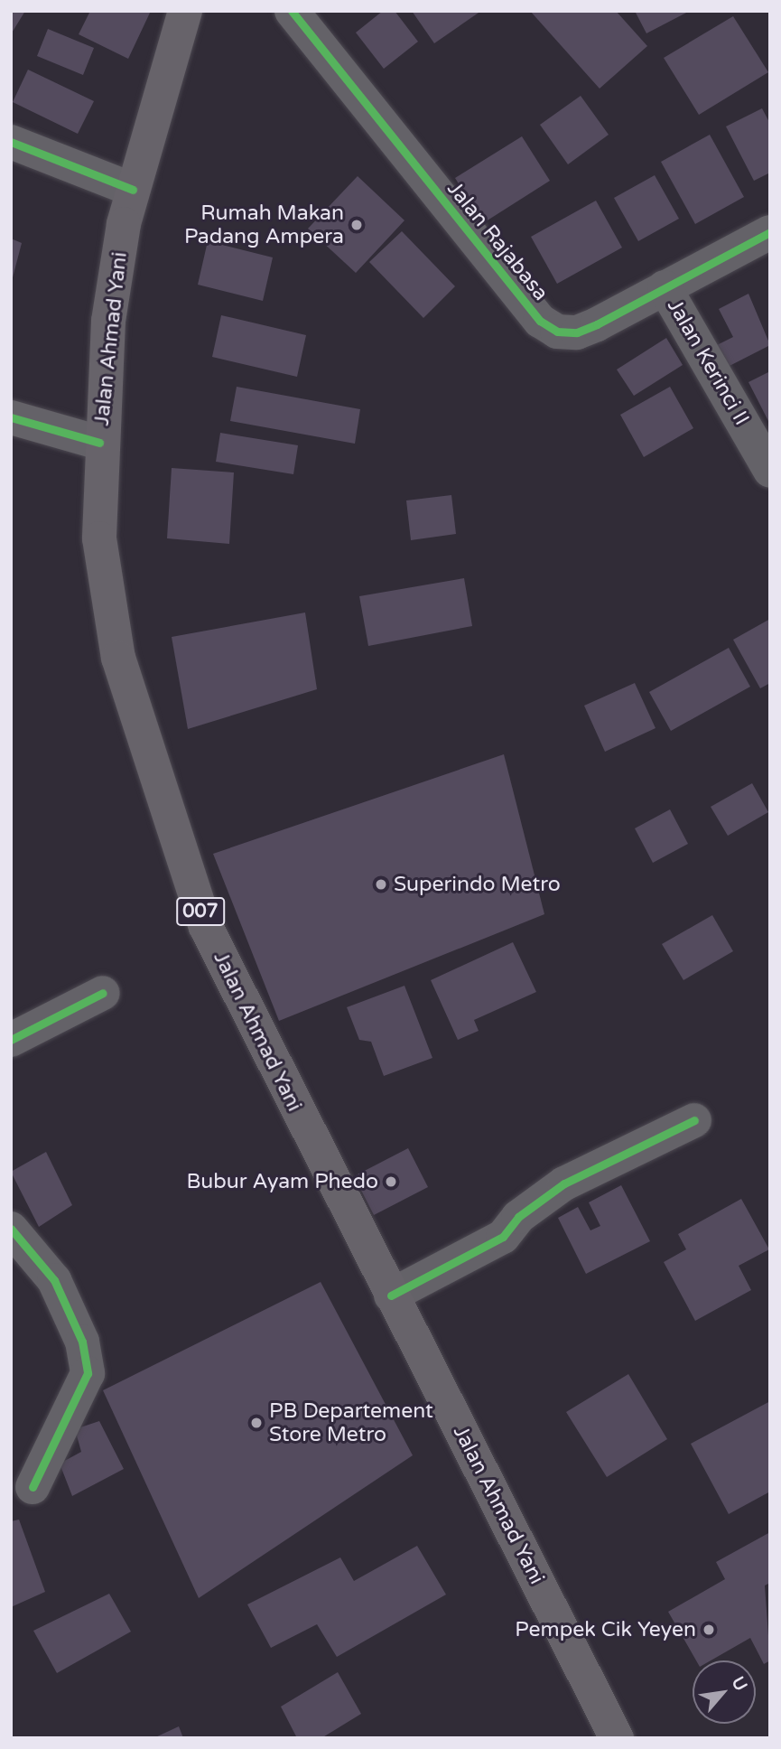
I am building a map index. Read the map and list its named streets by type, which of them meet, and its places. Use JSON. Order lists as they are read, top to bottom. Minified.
{"streets":{"main road":["Jalan Ahmad Yani","007"],"street":["Jalan Rajabasa","Jalan Kerinci II"]},"crossings":[["Jalan Rajabasa","Jalan Kerinci II"]],"places":["Rumah Makan Padang Ampera","Superindo Metro","Bubur Ayam Phedo","PB Departement Store Metro","Pempek Cik Yeyen"],"north":"top right"}
